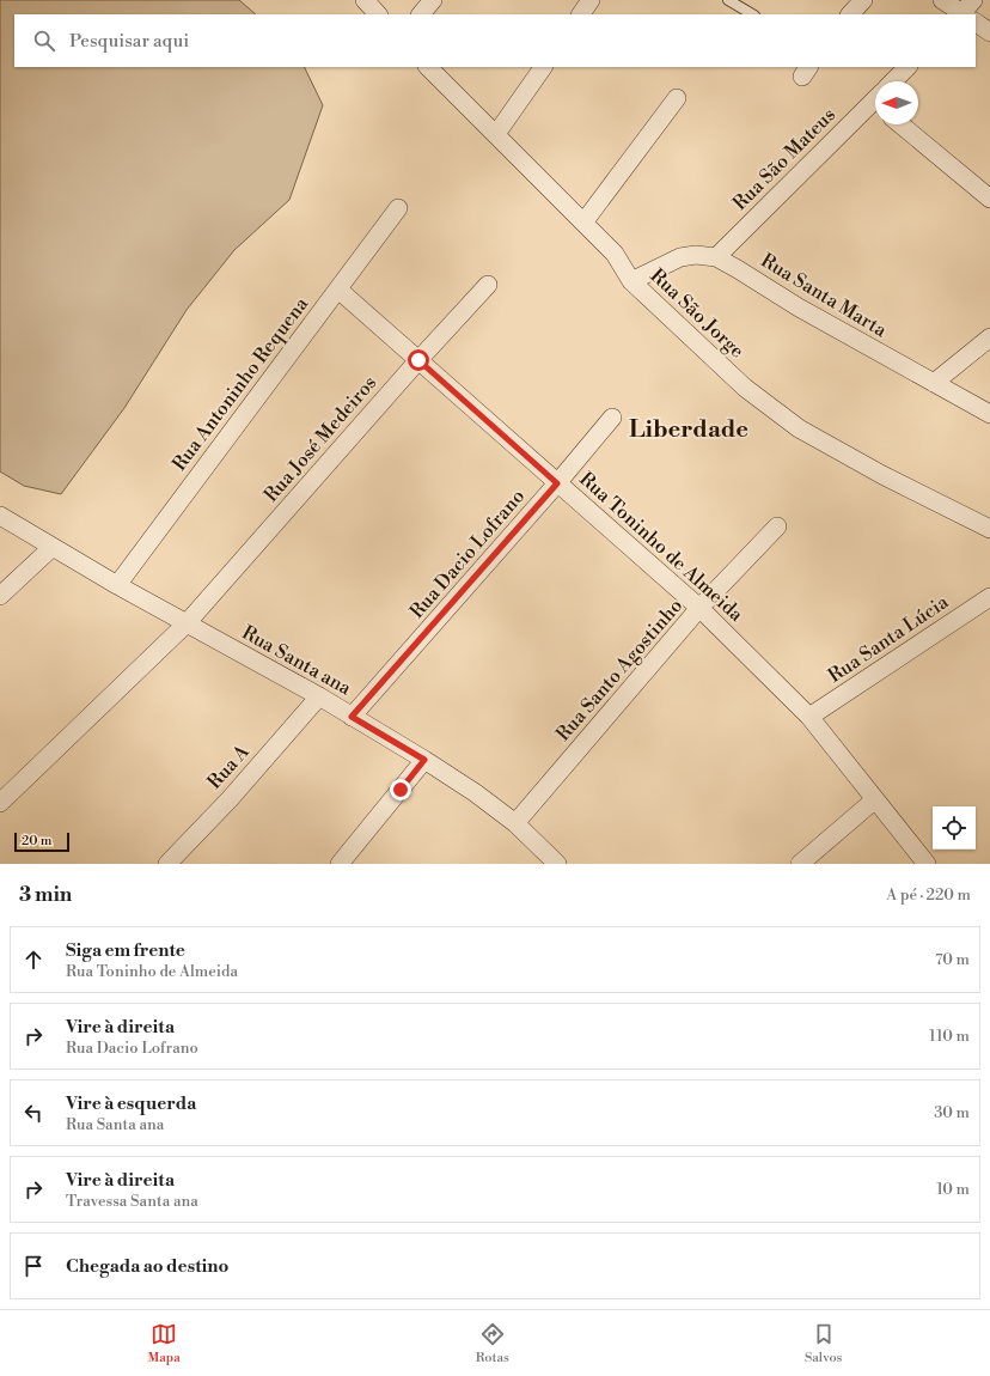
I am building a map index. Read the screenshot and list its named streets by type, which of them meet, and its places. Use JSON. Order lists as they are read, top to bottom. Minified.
{"streets":{"street":["Rua São Mateus","Rua Santa Marta","Rua São Jorge","Rua Antoninho Requena","Rua José Medeiros","Rua Toninho de Almeida","Rua Dacio Lofrano","Rua Santa Lúcia","Rua Santa ana","Rua Santo Agostinho","Rua A"]},"crossings":[["Rua São Mateus","Rua Santa Marta"],["Rua Santa Marta","Rua São Jorge"],["Rua Antoninho Requena","Rua Toninho de Almeida"],["Rua Antoninho Requena","Rua Santa ana"],["Rua José Medeiros","Rua Toninho de Almeida"],["Rua José Medeiros","Rua Santa ana"],["Rua Toninho de Almeida","Rua Dacio Lofrano"],["Rua Toninho de Almeida","Rua Santa Lúcia"],["Rua Toninho de Almeida","Rua Santo Agostinho"],["Rua Dacio Lofrano","Rua Santa ana"],["Rua Santa ana","Rua Santo Agostinho"],["Rua Santa ana","Rua A"]],"districts":["Liberdade"],"scale_bar":"20 m","north":"left","page":{"search":"Pesquisar aqui","scale":"20 m","heading":["3 min","A pé · 220 m"],"list":[["Siga em frente","Rua Toninho de Almeida","70 m"],["Vire à direita","Rua Dacio Lofrano","110 m"],["Vire à esquerda","Rua Santa ana","30 m"],["Vire à direita","Travessa Santa ana","10 m"],"Chegada ao destino"],"nav":["Mapa","Rotas","Salvos"]}}
